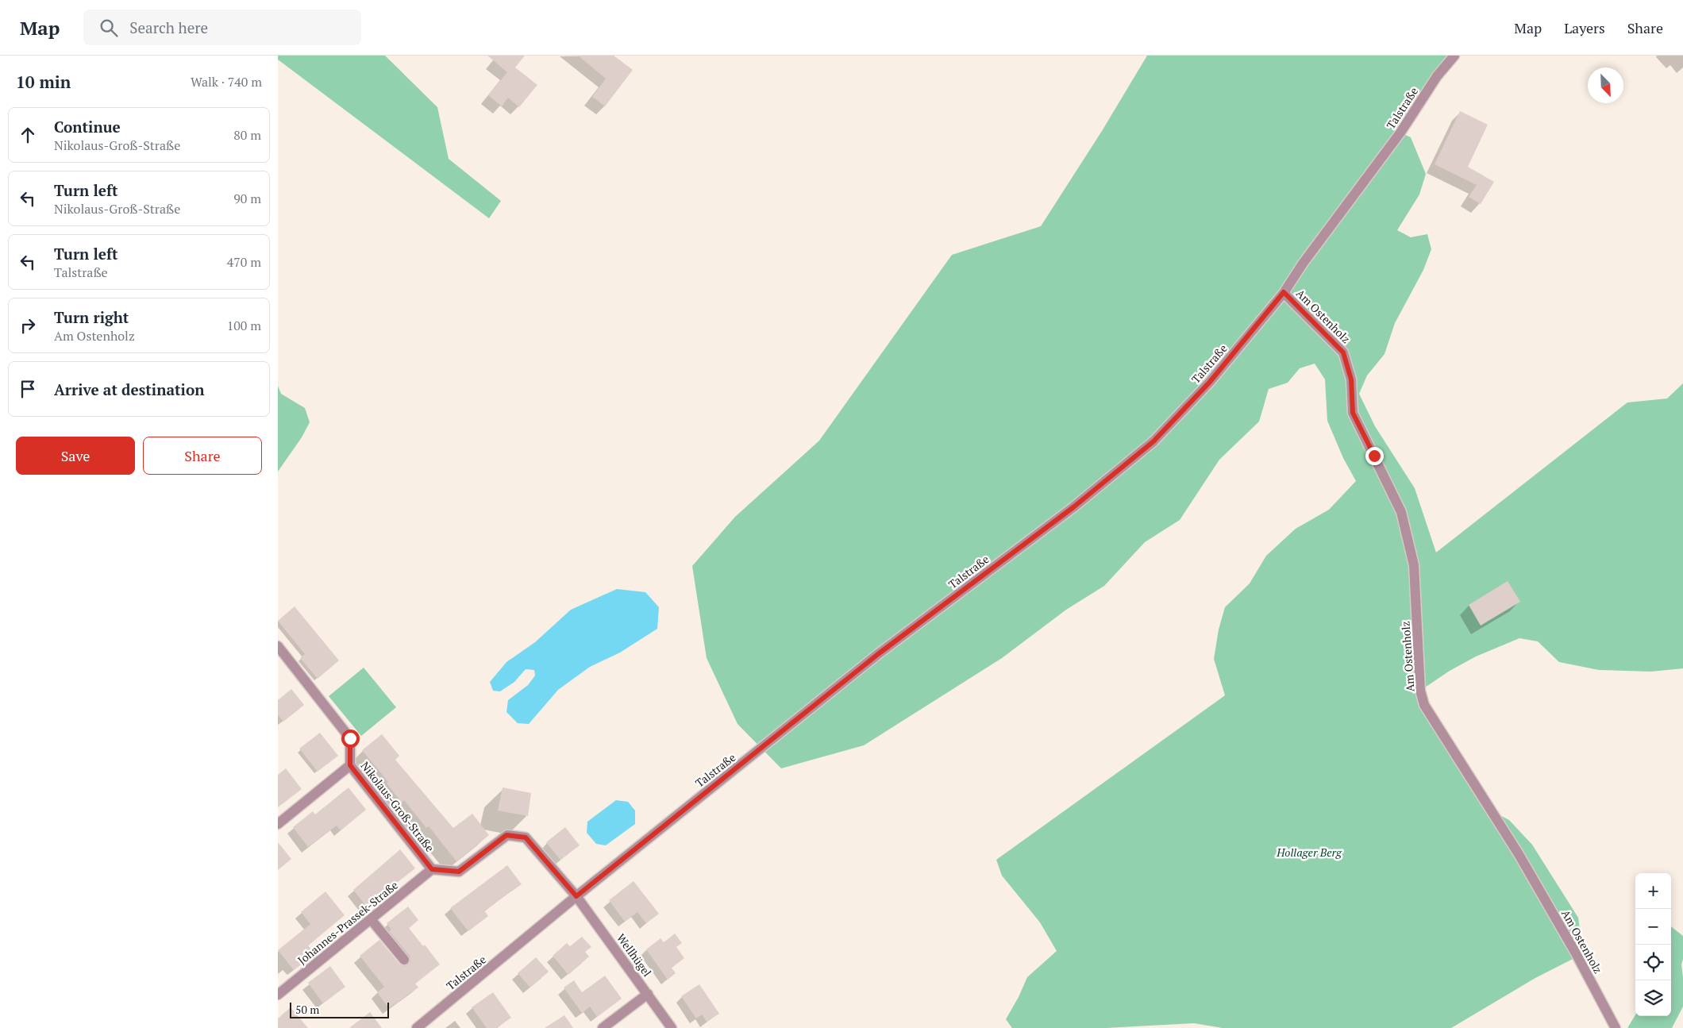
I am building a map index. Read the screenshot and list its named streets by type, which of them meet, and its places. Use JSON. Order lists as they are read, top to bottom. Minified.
{"streets":{"street":["Talstraße","Am Ostenholz","Nikolaus-Groß-Straße","Johannes-Prassek-Straße","Wellhügel"]},"crossings":[["Talstraße","Am Ostenholz"],["Talstraße","Nikolaus-Groß-Straße"],["Talstraße","Wellhügel"],["Nikolaus-Groß-Straße","Johannes-Prassek-Straße"],["Nikolaus-Groß-Straße","Wellhügel"]],"parks":["Hollager Berg"],"scale_bar":"50 m","north":"bottom right","page":{"header":"Map","search":"Search here","nav":["Map","Layers","Share"],"heading":["10 min","Walk · 740 m"],"list":[["Continue","Nikolaus-Groß-Straße","80 m"],["Turn left","Nikolaus-Groß-Straße","90 m"],["Turn left","Talstraße","470 m"],["Turn right","Am Ostenholz","100 m"],"Arrive at destination"],"buttons":["Save","Share"],"map_buttons":["+","−"],"scale":"50 m"}}
